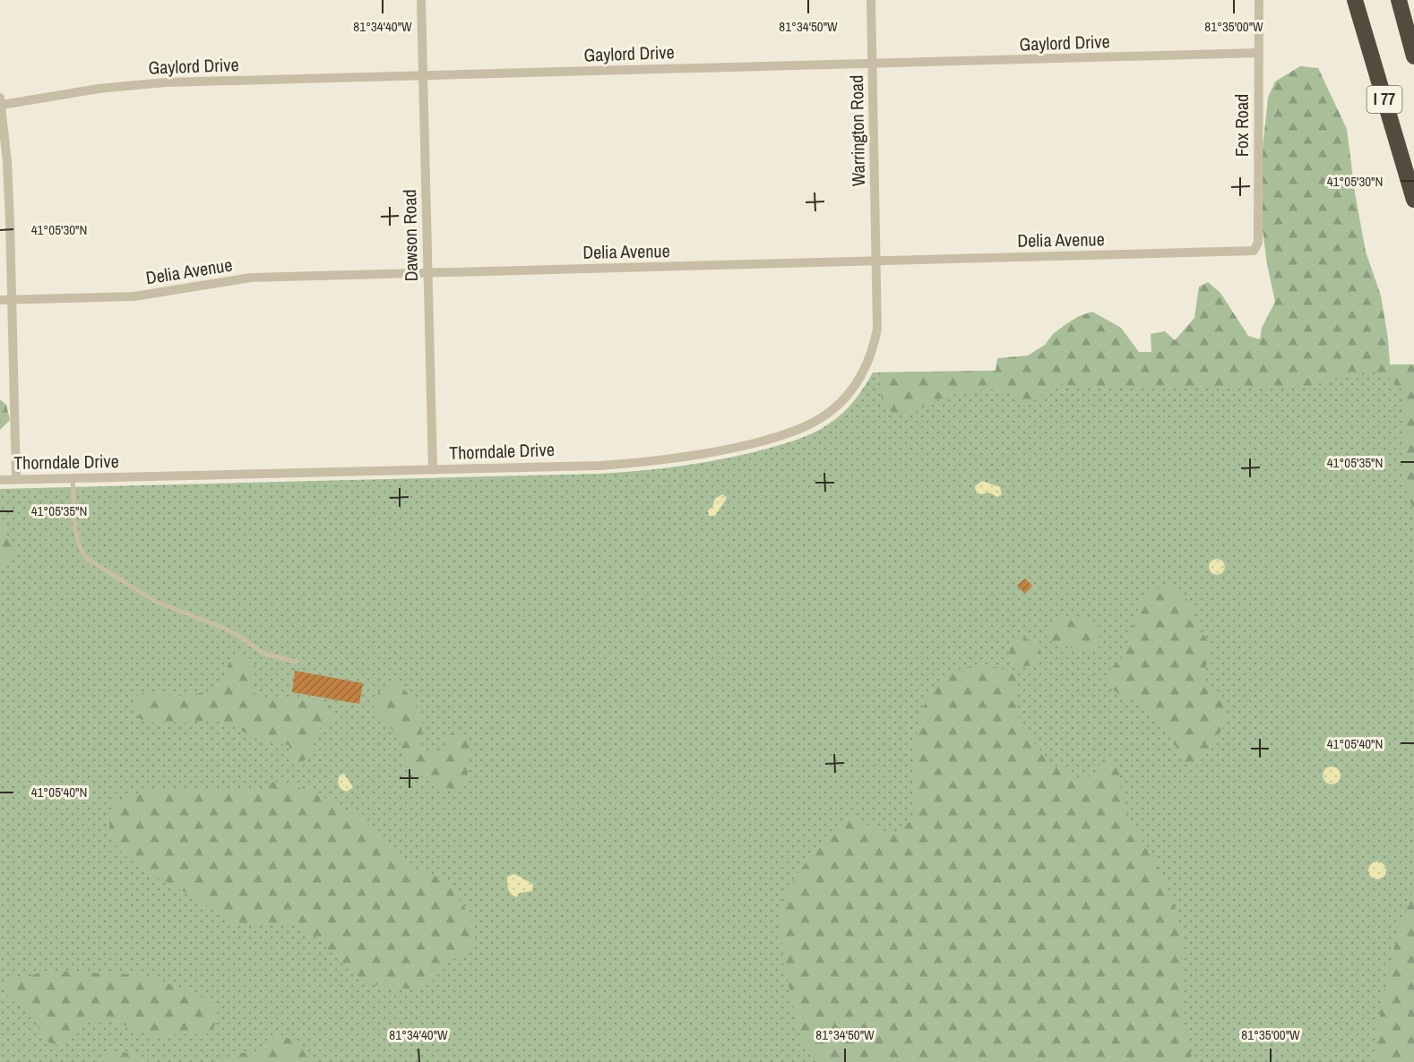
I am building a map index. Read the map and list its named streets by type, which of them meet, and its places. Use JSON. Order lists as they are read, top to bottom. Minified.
{"streets":{"highway":["I 77"],"street":["Gaylord Drive","Fox Road","Warrington Road","Dawson Road","Delia Avenue","Thorndale Drive"]},"crossings":[["Gaylord Drive","Fox Road"],["Gaylord Drive","Warrington Road"],["Gaylord Drive","Dawson Road"],["Fox Road","Delia Avenue"],["Warrington Road","Delia Avenue"],["Warrington Road","Thorndale Drive"],["Dawson Road","Delia Avenue"],["Dawson Road","Thorndale Drive"],["Delia Avenue","Thorndale Drive"]],"coordinates":["81°34'40\"W","81°34'50\"W","81°35'00\"W","41°05'30\"N","41°05'35\"N","41°05'40\"N"]}
